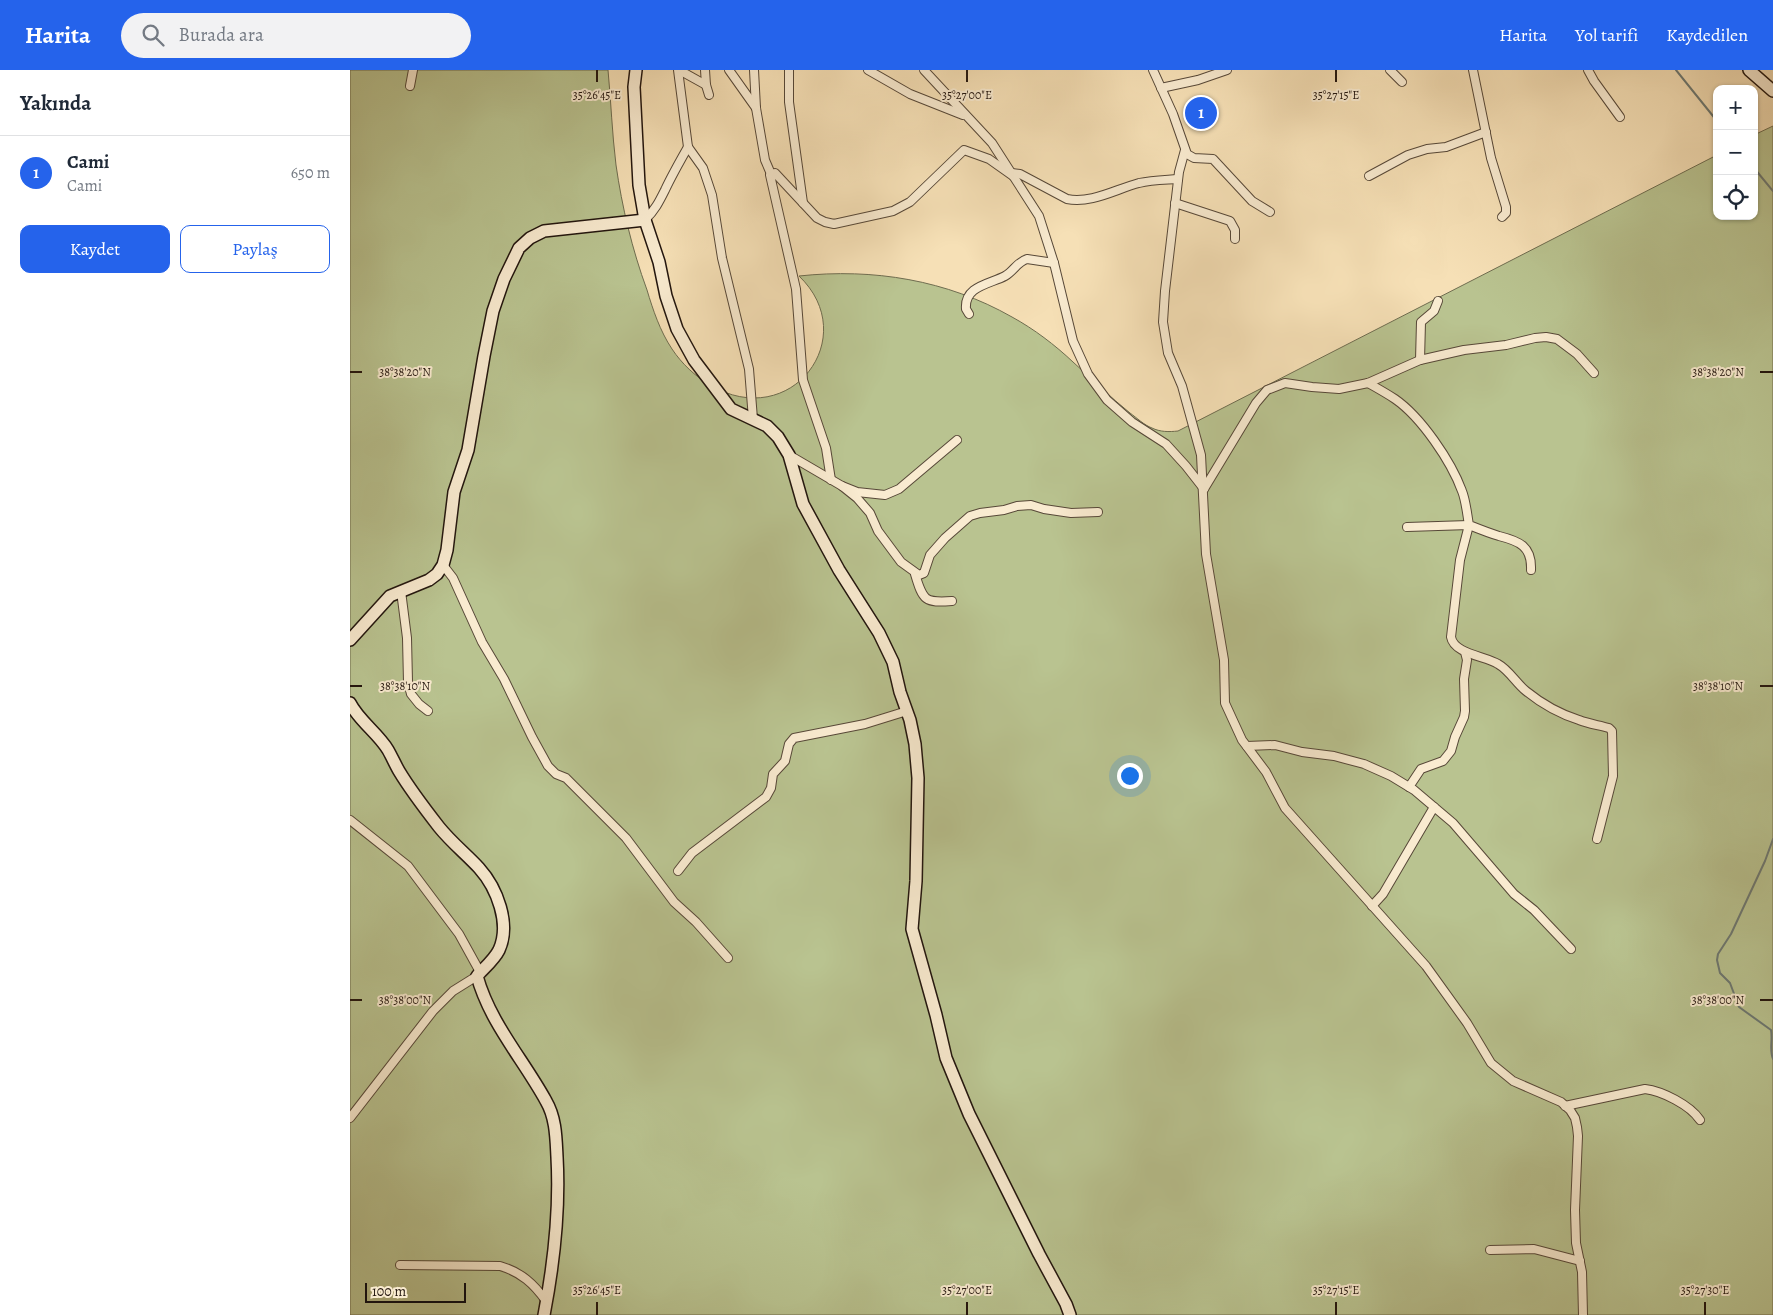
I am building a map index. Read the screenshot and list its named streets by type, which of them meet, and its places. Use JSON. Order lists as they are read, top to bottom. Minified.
{"scale_bar":"100 m","page":{"header":"Harita","search":"Burada ara","nav":["Harita","Yol tarifi","Kaydedilen"],"heading":"Yakında","map_buttons":["+","−"],"pins":"1","list":[{"mark":"1","name":"Cami","note":"Cami","value":"650 m"}],"buttons":["Kaydet","Paylaş"],"scale":"100 m"},"coordinates":["35°26'45\"E","35°27'00\"E","35°27'15\"E","38°38'20\"N","38°38'10\"N","38°38'00\"N","35°27'30\"E"]}
